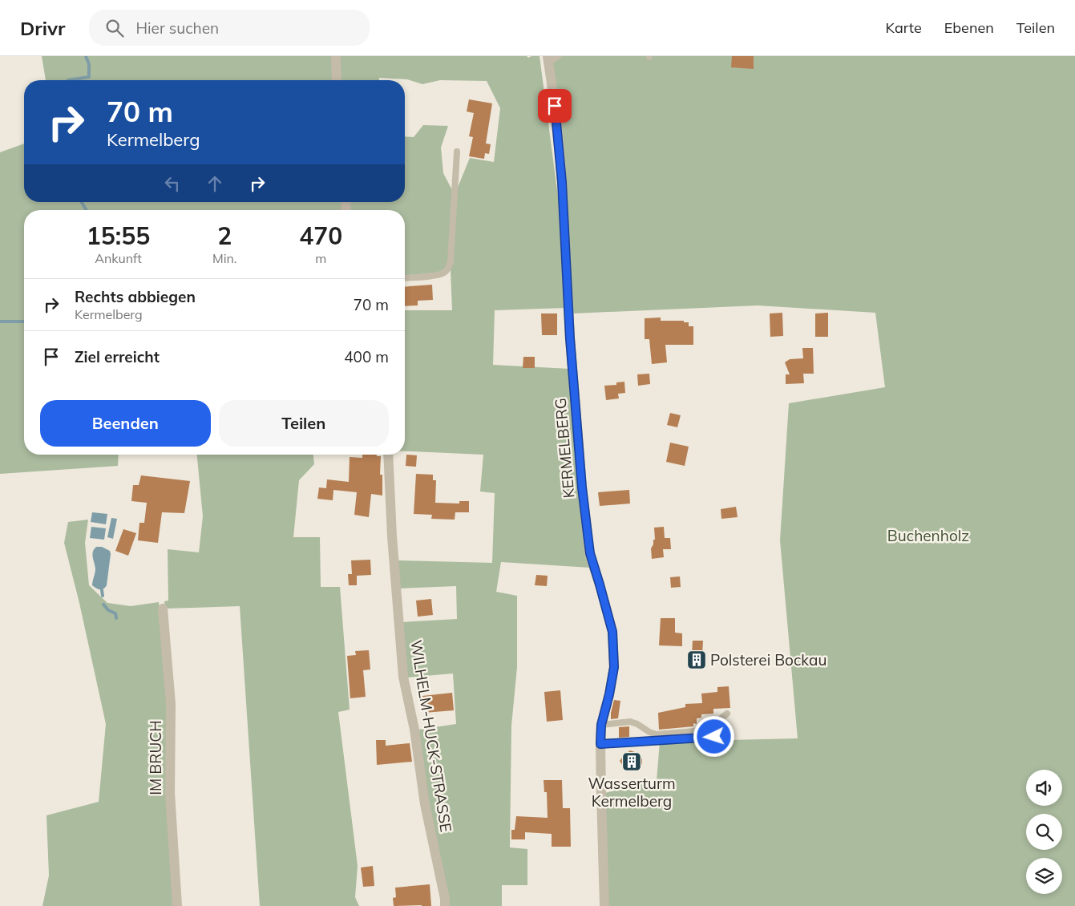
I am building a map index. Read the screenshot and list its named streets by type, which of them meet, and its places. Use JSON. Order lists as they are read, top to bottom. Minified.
{"streets":{"street":["KERMELBERG","WILHELM-HUCK-STRASSE","IM BRUCH"]},"parks":["Buchenholz"],"places":{"building":["Polsterei Bockau","Wasserturm Kermelberg"]},"page":{"header":"Drivr","search":"Hier suchen","nav":["Karte","Ebenen","Teilen"],"turn":["70 m","Kermelberg"],"eta":["15:55","Ankunft","2","Min.","470","m"],"list":[{"name":"Rechts abbiegen","note":"Kermelberg","value":"70 m"},{"name":"Ziel erreicht","value":"400 m"}],"buttons":["Beenden","Teilen"]}}
